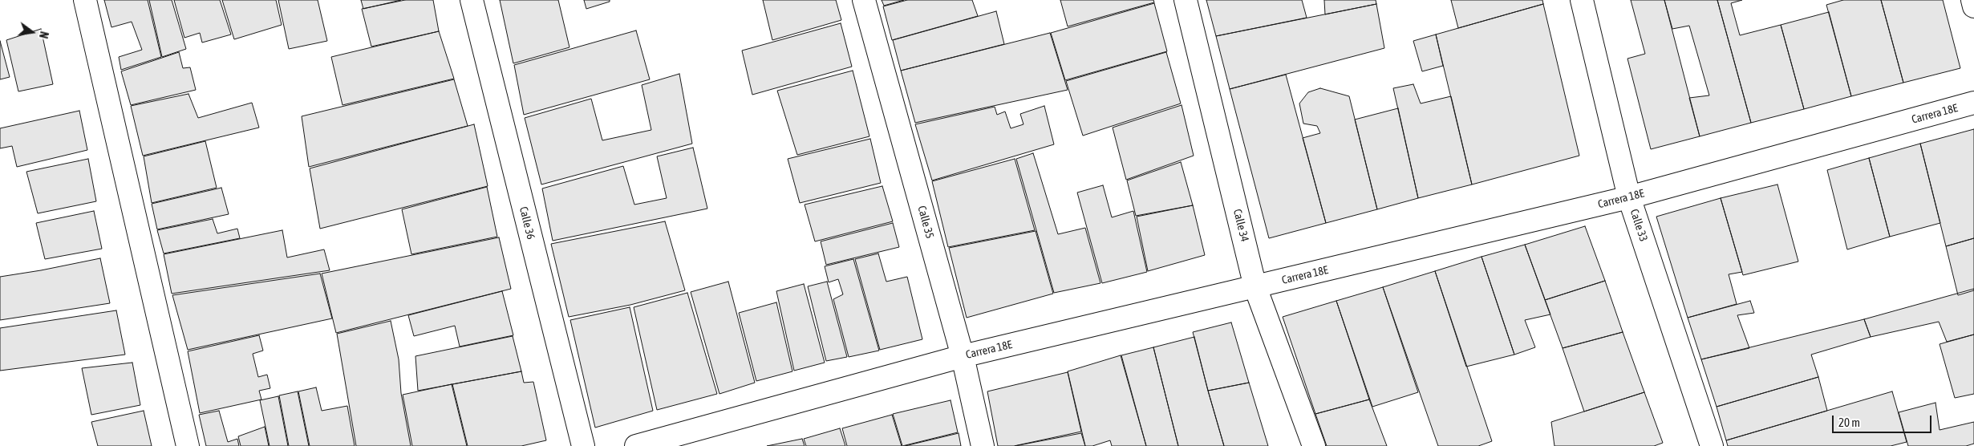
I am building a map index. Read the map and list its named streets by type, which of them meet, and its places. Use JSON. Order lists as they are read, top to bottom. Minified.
{"streets":{"street":["Carrera 18E","Calle 35","Calle 36","Calle 34","Calle 33"]},"crossings":[["Carrera 18E","Calle 35"],["Carrera 18E","Calle 34"],["Carrera 18E","Calle 33"]],"scale_bar":"20 m","north":"right"}
